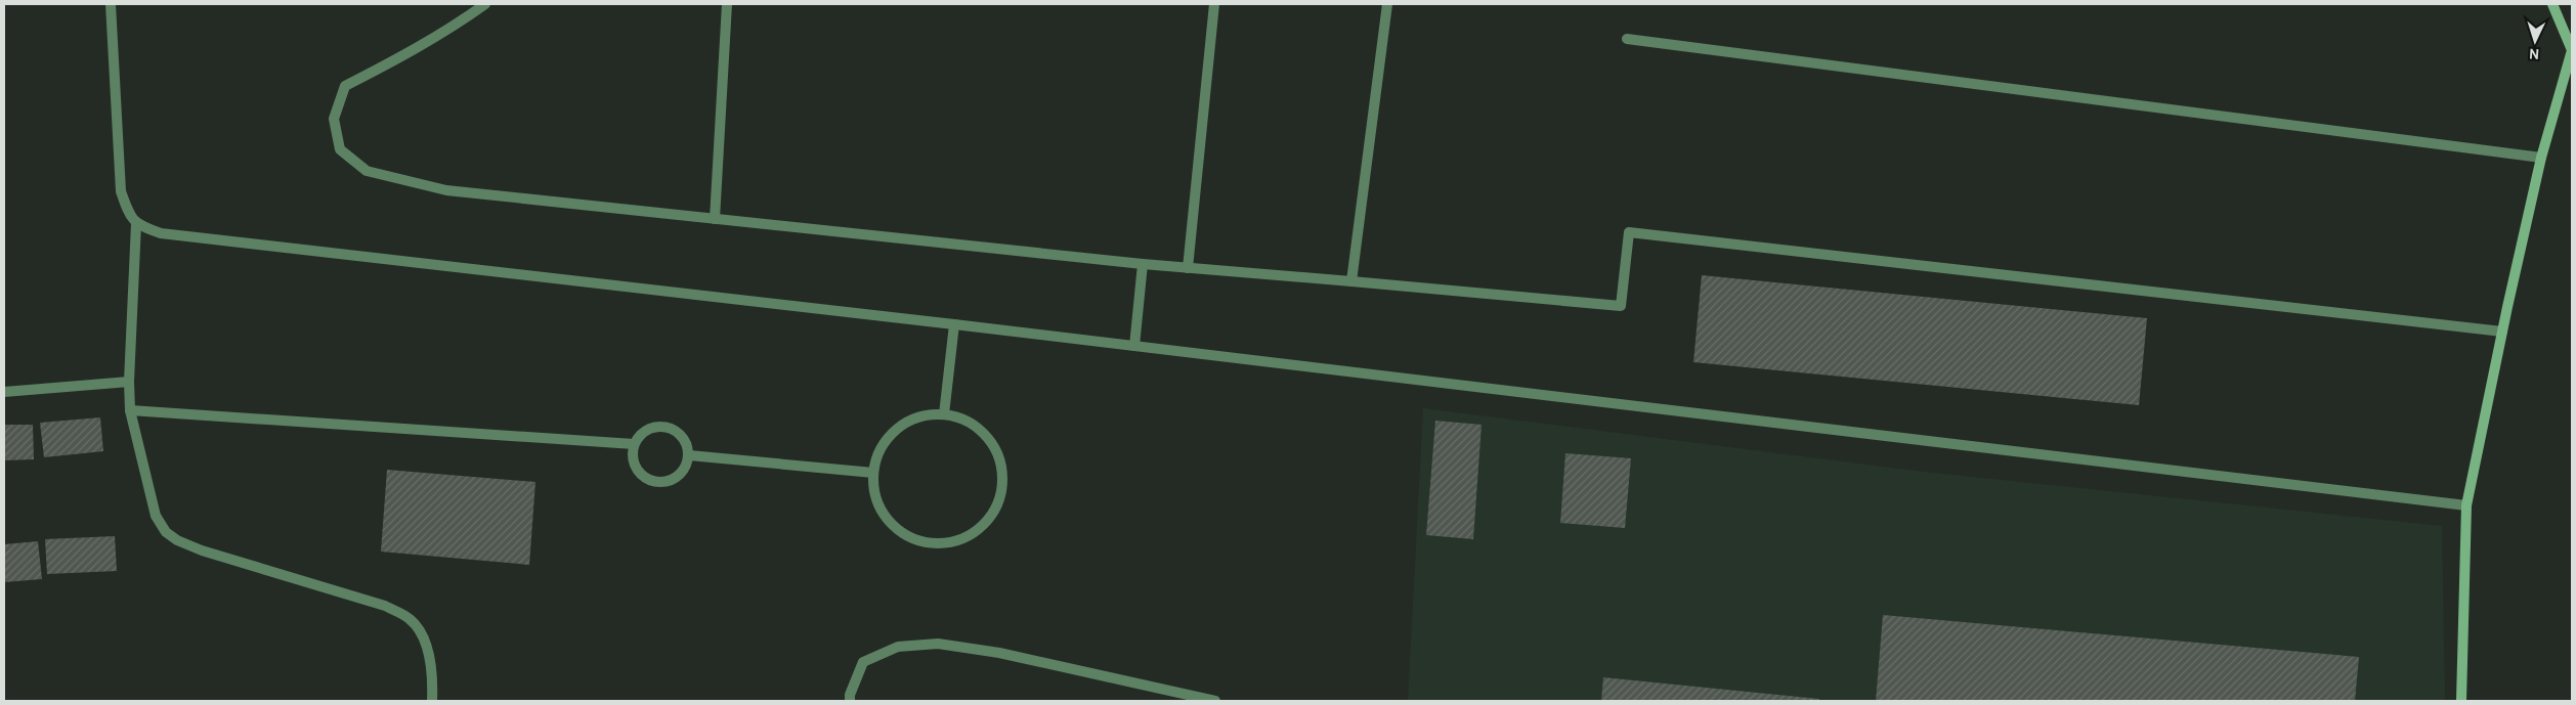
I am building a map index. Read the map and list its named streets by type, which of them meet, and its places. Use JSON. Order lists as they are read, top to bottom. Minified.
{"north":"bottom"}
